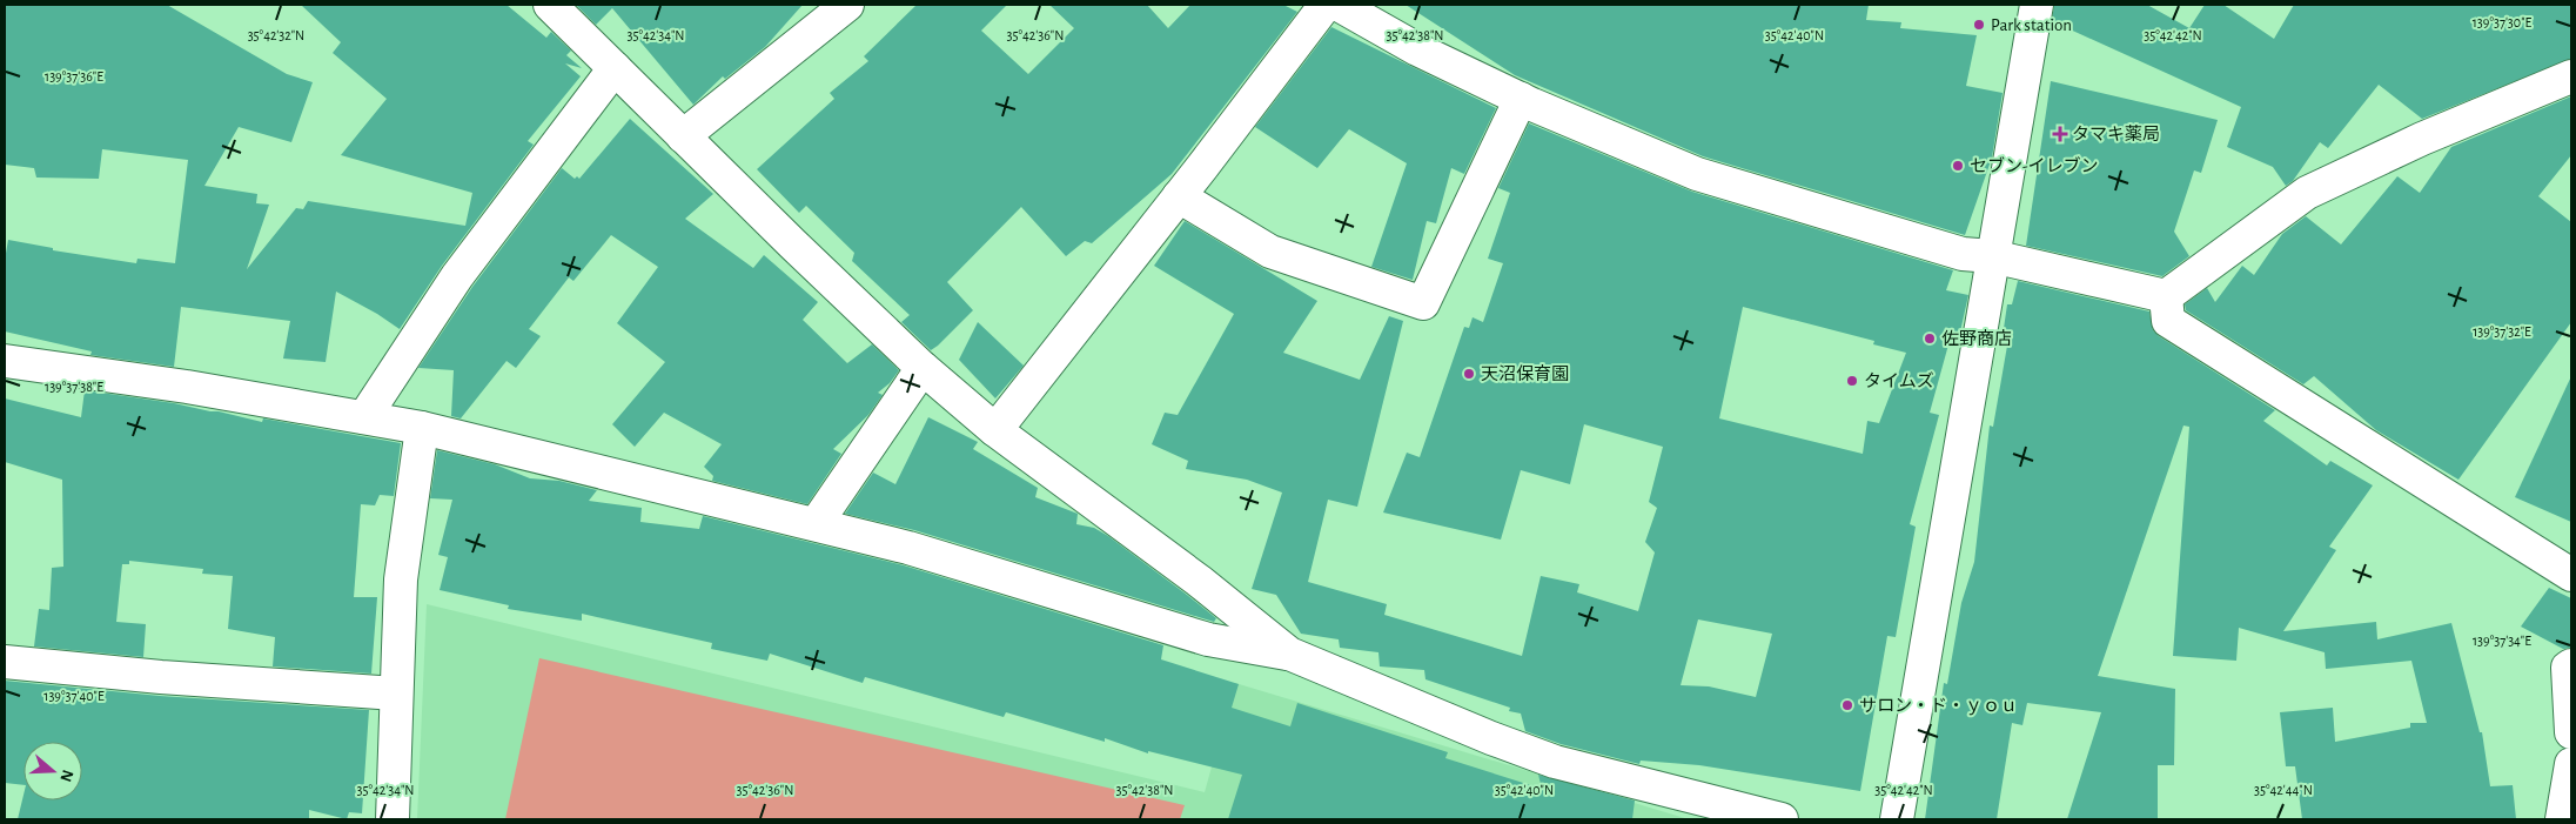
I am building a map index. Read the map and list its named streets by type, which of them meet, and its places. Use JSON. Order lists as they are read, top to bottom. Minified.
{"places":{"other":["Park station","セブン-イレブン","佐野商店","天沼保育園","タイムズ","サロン・ド・ｙｏｕ"],"health":["タマキ薬局"]},"north":"right","coordinates":["139°37'30\"E","35°42'34\"N","35°42'36\"N","35°42'38\"N","35°42'40\"N","35°42'42\"N","35°42'32\"N","139°37'36\"E","139°37'32\"E","139°37'38\"E","139°37'34\"E","139°37'40\"E","35°42'44\"N"]}
